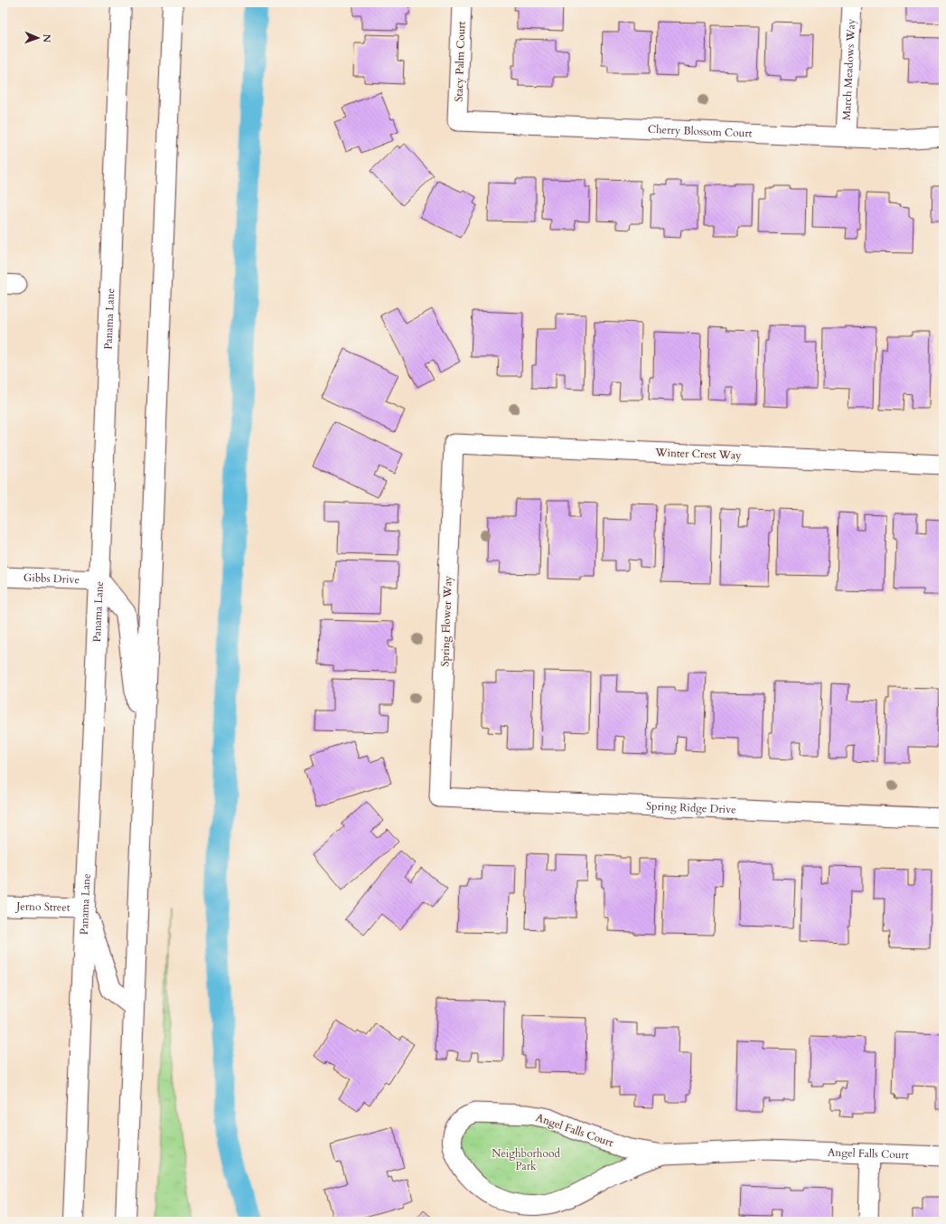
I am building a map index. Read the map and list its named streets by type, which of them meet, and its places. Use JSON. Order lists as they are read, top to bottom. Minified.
{"streets":{"main road":["Panama Lane"],"street":["Stacy Palm Court","March Meadows Way","Cherry Blossom Court","Winter Crest Way","Gibbs Drive","Spring Flower Way","Spring Ridge Drive","Jerno Street","Angel Falls Court"]},"crossings":[["Stacy Palm Court","Cherry Blossom Court"],["March Meadows Way","Cherry Blossom Court"],["Panama Lane","Gibbs Drive"],["Panama Lane","Jerno Street"],["Winter Crest Way","Spring Flower Way"],["Spring Flower Way","Spring Ridge Drive"]],"parks":["Neighborhood Park"],"north":"right"}
